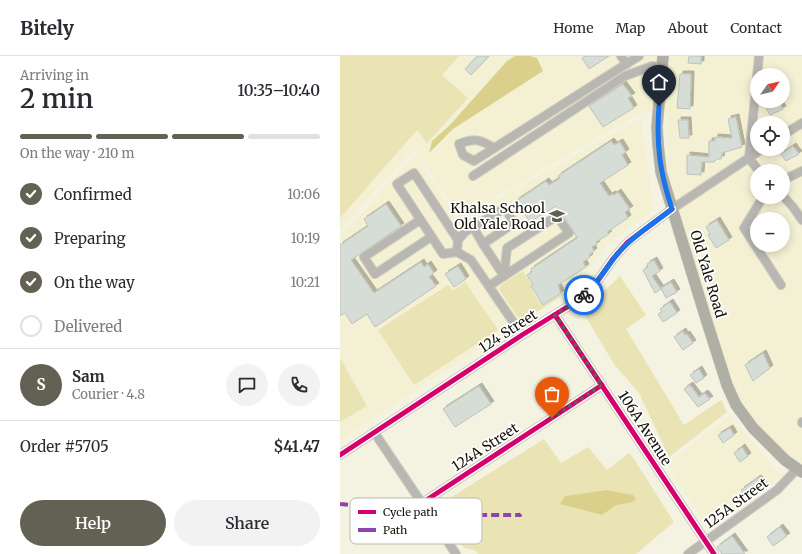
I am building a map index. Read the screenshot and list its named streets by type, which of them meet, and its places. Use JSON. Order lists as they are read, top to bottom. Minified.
{"streets":{"main road":["Old Yale Road"],"street":["124 Street","106A Avenue","124A Street","125A Street"]},"crossings":[["Old Yale Road","124 Street"],["Old Yale Road","125A Street"],["124 Street","106A Avenue"],["106A Avenue","124A Street"],["106A Avenue","125A Street"]],"places":{"school or university":["Khalsa School Old Yale Road"]},"legend":["Cycle path","Path"],"north":"top right","page":{"header":"Bitely","nav":["Home","Map","About","Contact"],"heading":["2 min","Arriving in","10:35–10:40"],"panel":["Sam","Courier · 4.8","Order #5705","$41.47"],"map_buttons":["+","−"],"bar":"On the way · 210 m","list":[["Confirmed","10:06"],["Preparing","10:19"],["On the way","10:21"],"Delivered"],"round":"S","buttons":["Help","Share"]}}
